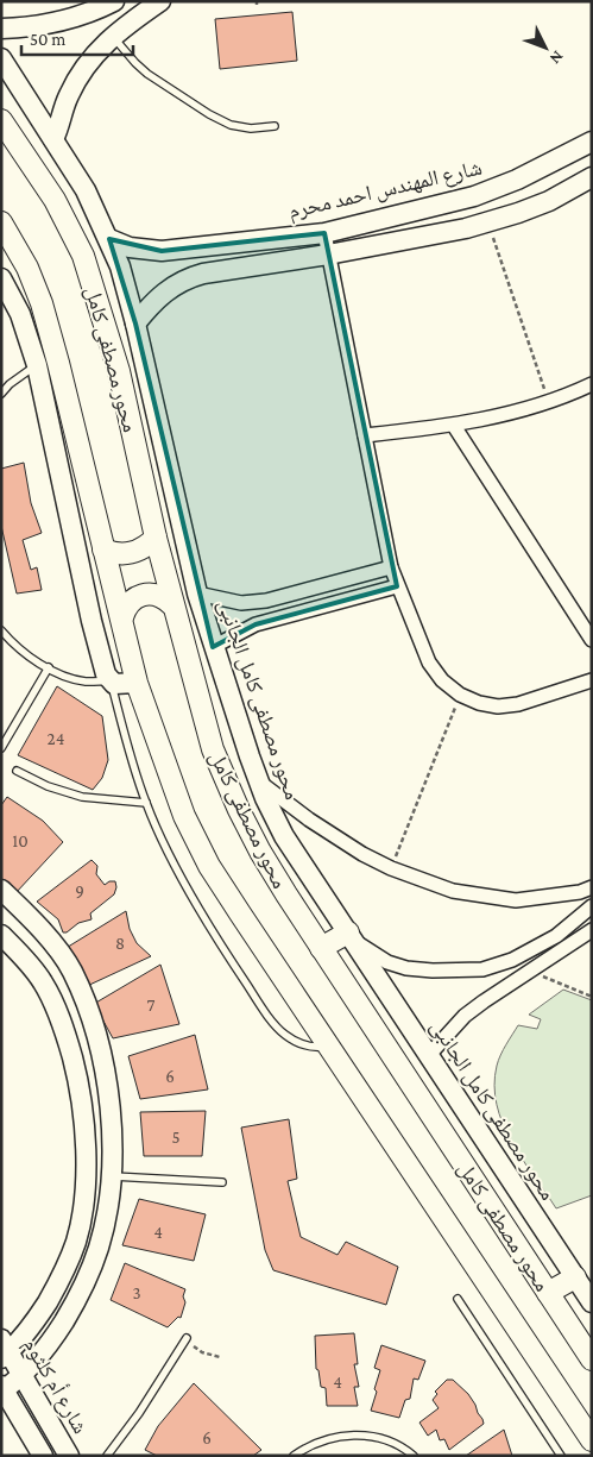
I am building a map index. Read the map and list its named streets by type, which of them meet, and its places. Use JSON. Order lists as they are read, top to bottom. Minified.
{"streets":{"main road":["محور مصطفى كامل"],"street":["شارع المهندس احمد محرم","محور مصطفى كامل الجانبى","شارع أم كلثوم"]},"crossings":[["شارع المهندس احمد محرم","محور مصطفى كامل الجانبى"]],"house_numbers":["24","10","9","8","7","6","5","4","3","4","6"],"scale_bar":"50 m","north":"bottom right"}
